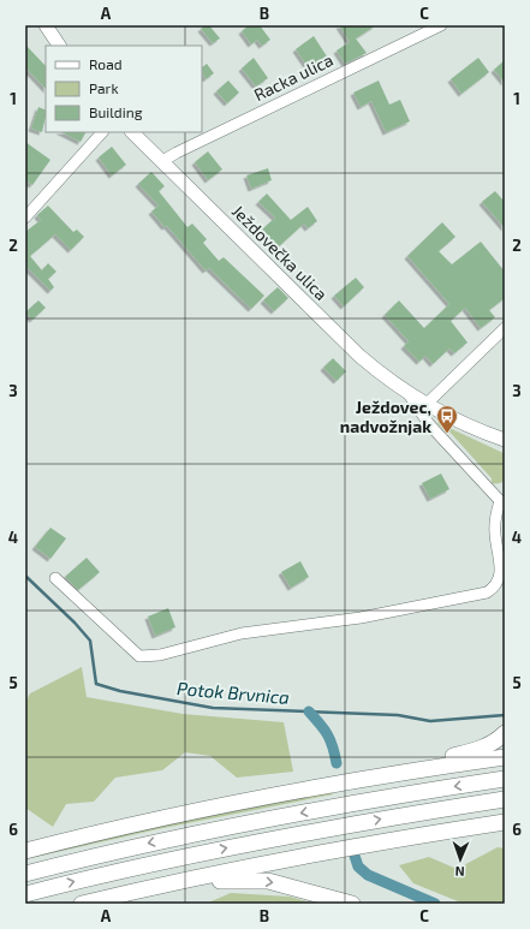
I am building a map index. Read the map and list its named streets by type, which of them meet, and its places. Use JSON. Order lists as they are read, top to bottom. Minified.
{"streets":{"main road":["Ježdovečka ulica"],"street":["Racka ulica"]},"crossings":[["Racka ulica","Ježdovečka ulica"]],"water":["Potok Brvnica"],"places":{"bus stop":["Ježdovec, nadvožnjak"]},"legend":["Road","Park","Building"],"north":"bottom","grid":{"columns":["A","B","C"],"rows":["1","2","3","4","5","6"]}}
